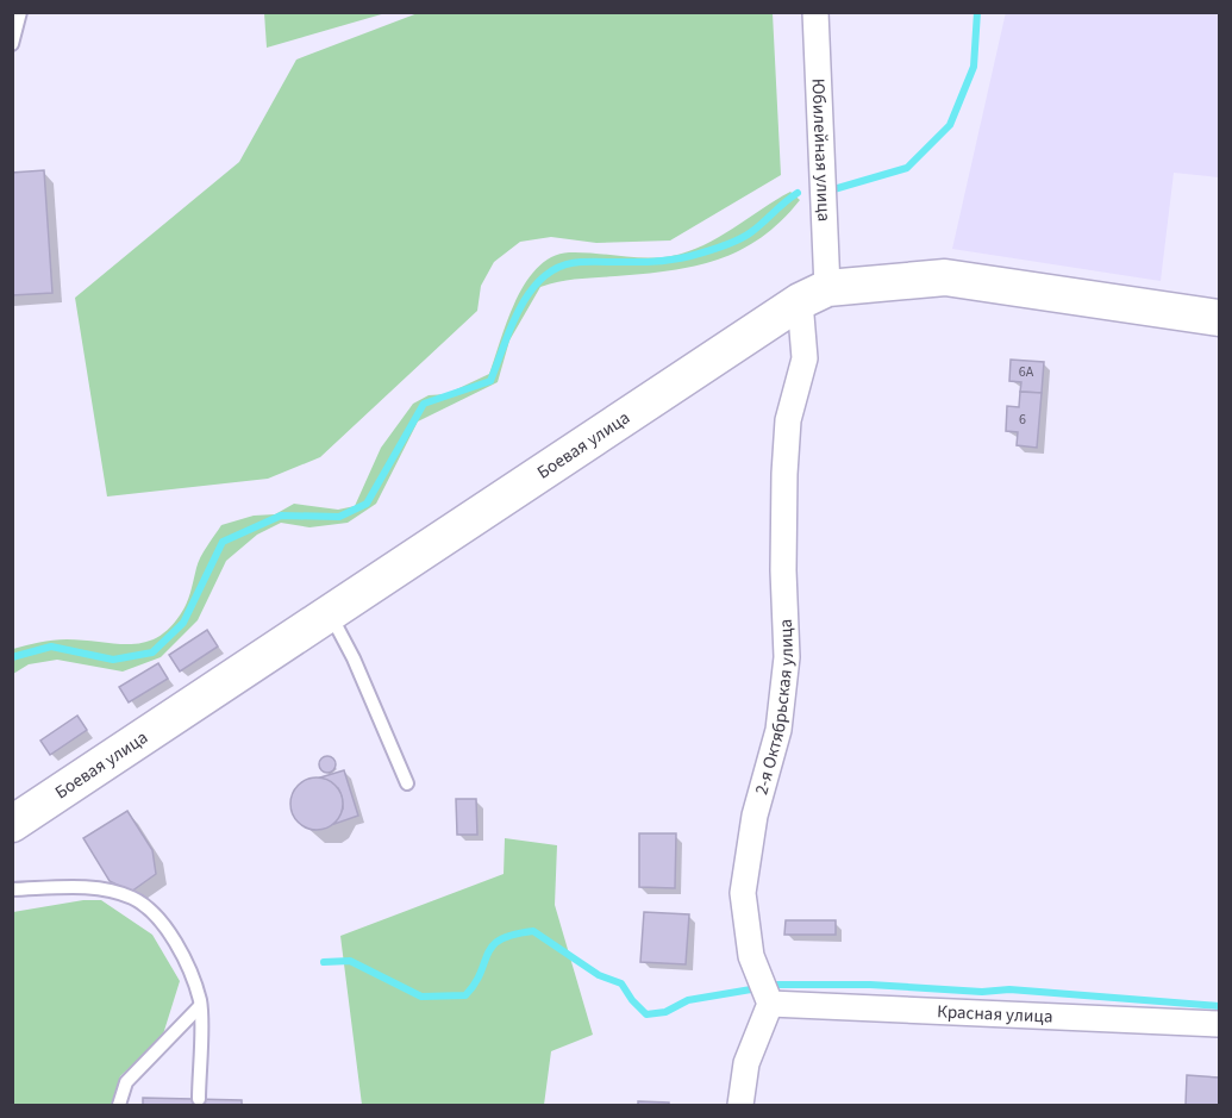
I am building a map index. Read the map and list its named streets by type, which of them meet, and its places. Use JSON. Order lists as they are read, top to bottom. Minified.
{"streets":{"street":["Юбилейная улица","Боевая улица","2-я Октябрьская улица","Красная улица"]},"crossings":[["Юбилейная улица","Боевая улица"],["Юбилейная улица","2-я Октябрьская улица"],["Боевая улица","2-я Октябрьская улица"],["2-я Октябрьская улица","Красная улица"]],"house_numbers":["6А","6"]}
